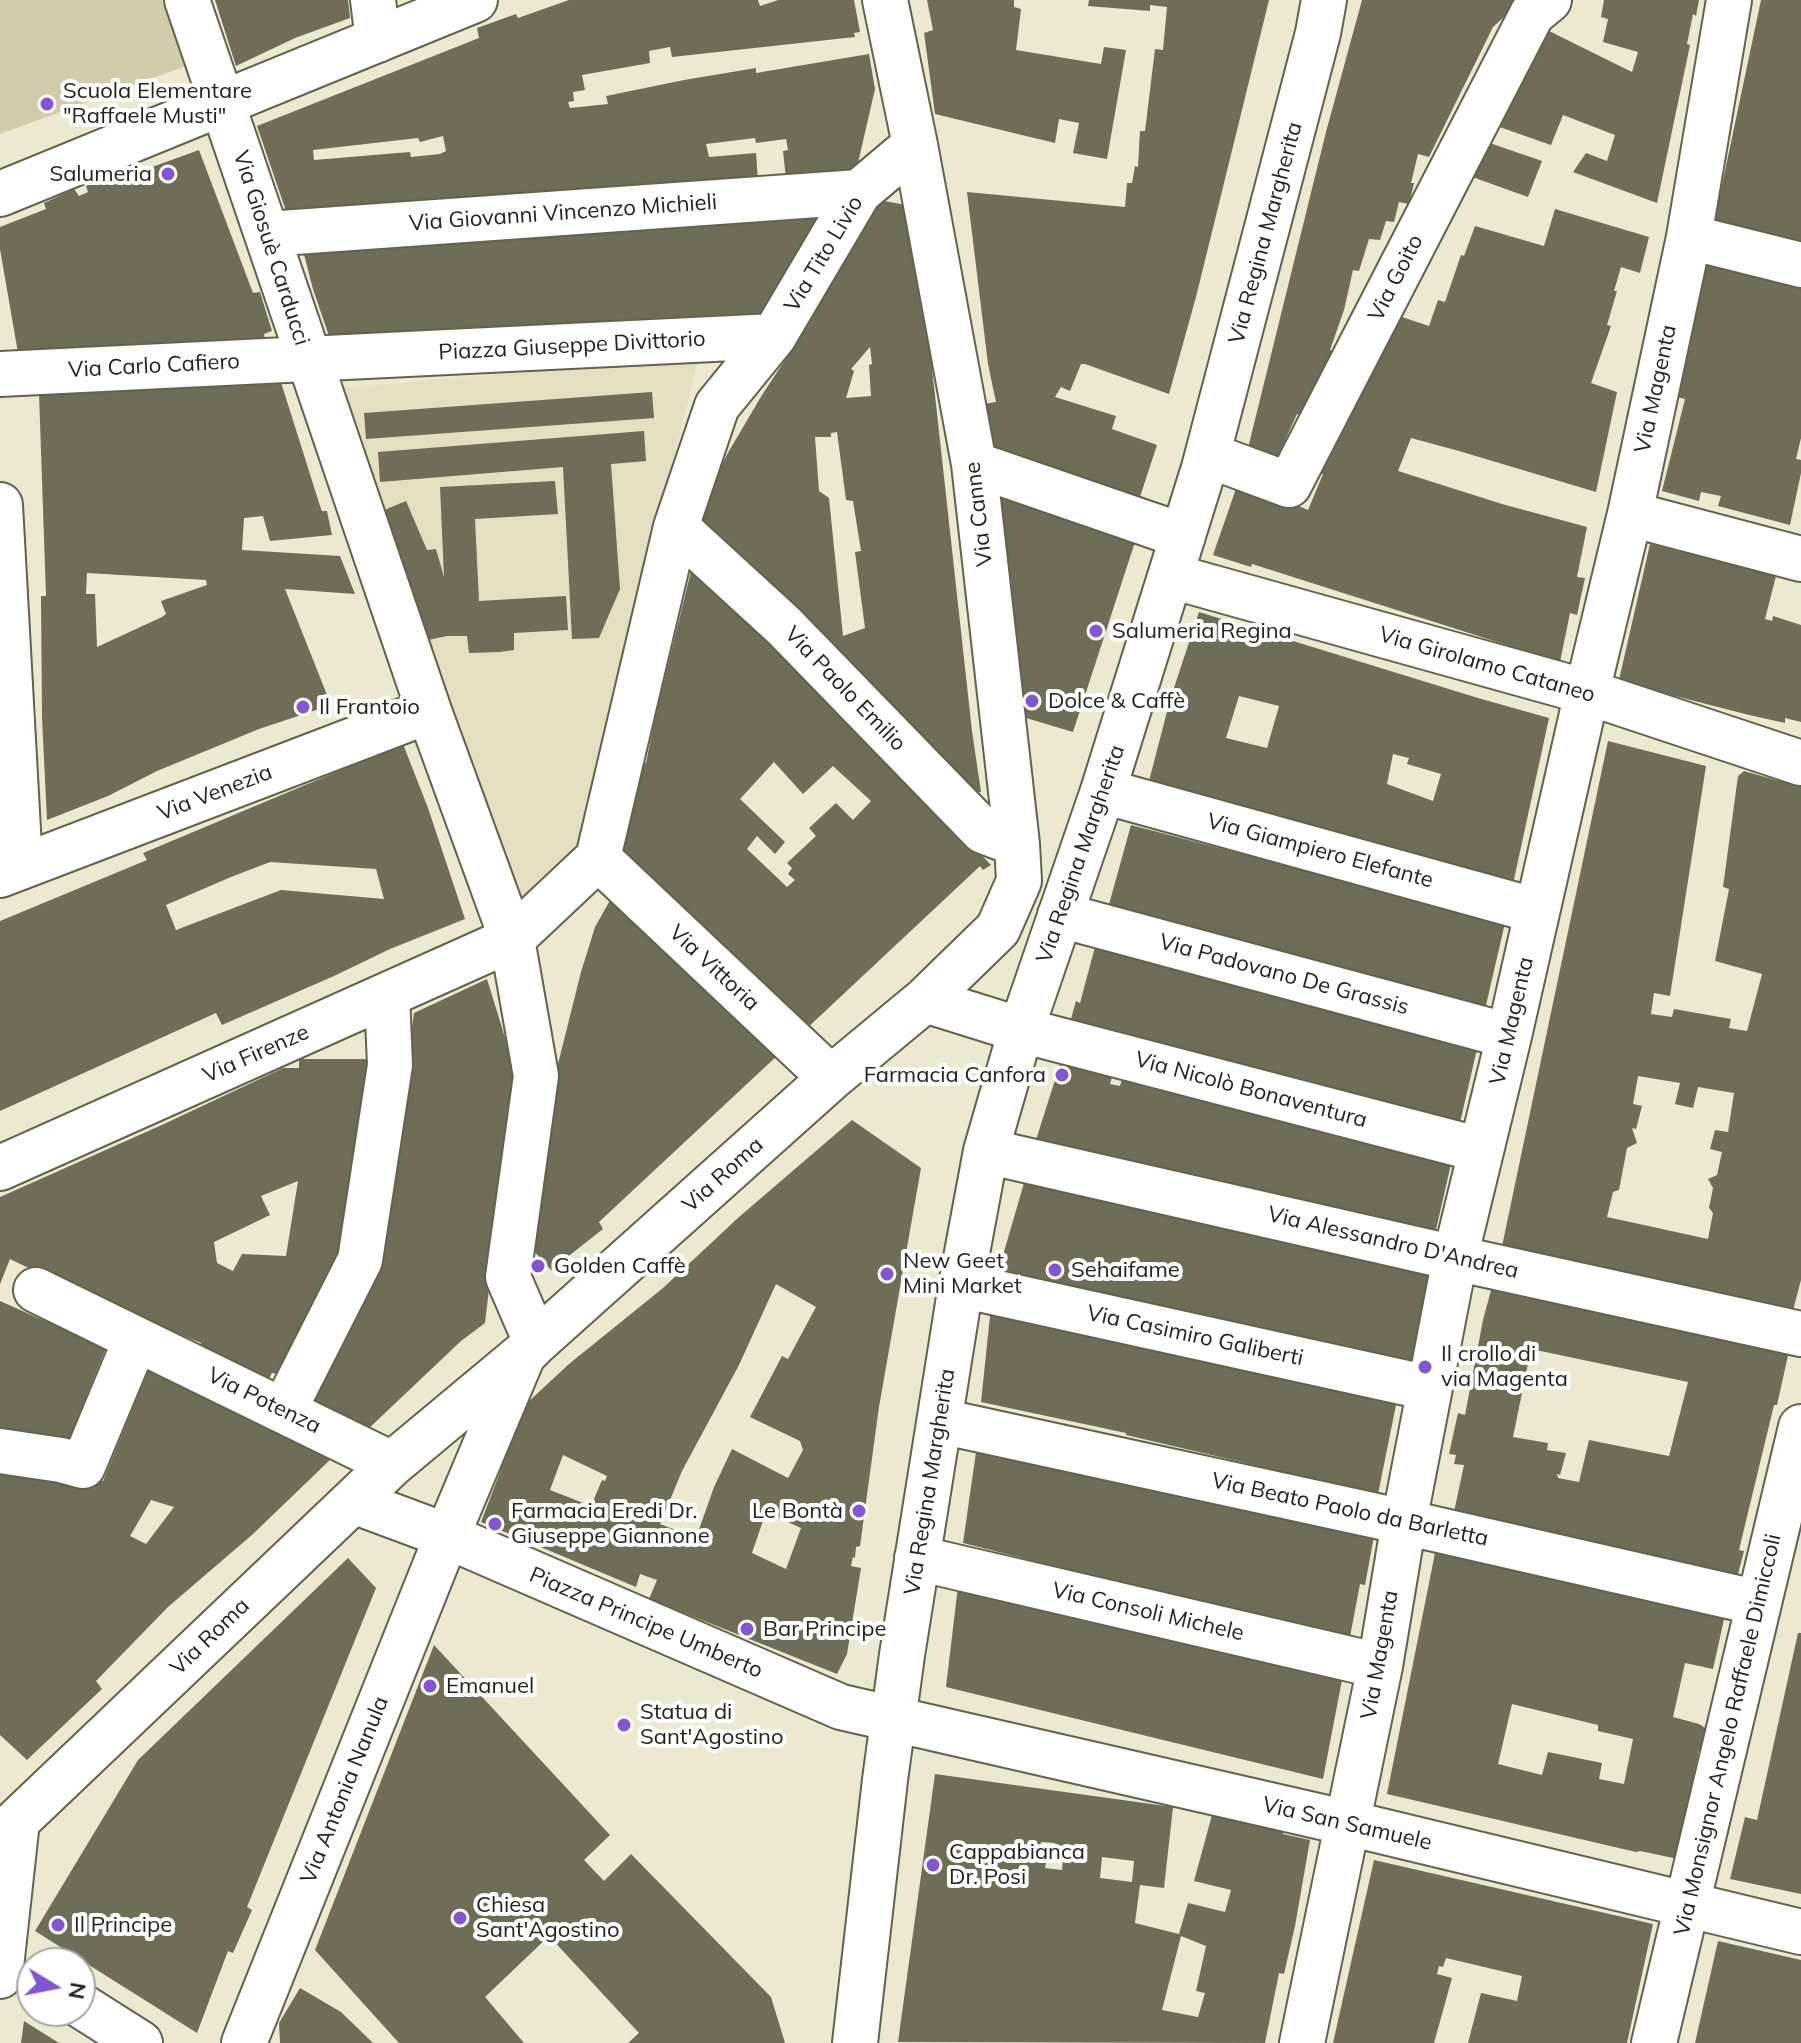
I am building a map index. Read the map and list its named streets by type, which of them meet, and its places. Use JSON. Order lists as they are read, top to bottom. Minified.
{"streets":{"street":["Via Giovanni Vincenzo Michieli","Via Regina Margherita","Via Giosuè Carducci","Via Tito Livio","Via Goito","Piazza Giuseppe Divittorio","Via Carlo Cafiero","Via Magenta","Via Canne","Via Girolamo Cataneo","Via Paolo Emilio","Via Venezia","Via Giampiero Elefante","Via Vittoria","Via Padovano De Grassis","Via Firenze","Via Nicolò Bonaventura","Via Roma","Via Alessandro D'Andrea","Via Casimiro Galiberti","Via Potenza","Via Beato Paolo da Barletta","Via Consoli Michele","Piazza Principe Umberto","Via Monsignor Angelo Raffaele Dimiccoli","Via Antonia Nanula","Via San Samuele"]},"crossings":[["Via Giovanni Vincenzo Michieli","Via Giosuè Carducci"],["Via Giovanni Vincenzo Michieli","Via Tito Livio"],["Via Regina Margherita","Via Goito"],["Via Regina Margherita","Via Girolamo Cataneo"],["Via Regina Margherita","Via Giampiero Elefante"],["Via Regina Margherita","Via Padovano De Grassis"],["Via Regina Margherita","Via Nicolò Bonaventura"],["Via Regina Margherita","Via Alessandro D'Andrea"],["Via Regina Margherita","Via Casimiro Galiberti"],["Via Regina Margherita","Via Beato Paolo da Barletta"],["Via Regina Margherita","Via Consoli Michele"],["Via Regina Margherita","Piazza Principe Umberto"],["Via Regina Margherita","Via San Samuele"],["Via Giosuè Carducci","Piazza Giuseppe Divittorio"],["Via Giosuè Carducci","Via Carlo Cafiero"],["Via Tito Livio","Piazza Giuseppe Divittorio"],["Via Tito Livio","Via Canne"],["Piazza Giuseppe Divittorio","Via Carlo Cafiero"],["Via Magenta","Via Girolamo Cataneo"],["Via Magenta","Via Giampiero Elefante"],["Via Magenta","Via Padovano De Grassis"],["Via Magenta","Via Nicolò Bonaventura"],["Via Magenta","Via Alessandro D'Andrea"],["Via Magenta","Via Casimiro Galiberti"],["Via Magenta","Via Beato Paolo da Barletta"],["Via Magenta","Via Consoli Michele"],["Via Magenta","Via San Samuele"],["Via Canne","Via Girolamo Cataneo"],["Via Canne","Via Paolo Emilio"],["Via Canne","Via Nicolò Bonaventura"],["Via Canne","Via Roma"],["Via Vittoria","Via Roma"],["Via Nicolò Bonaventura","Via Roma"],["Via Roma","Via Potenza"],["Via Roma","Piazza Principe Umberto"],["Via Roma","Via Antonia Nanula"],["Via Beato Paolo da Barletta","Via Monsignor Angelo Raffaele Dimiccoli"],["Piazza Principe Umberto","Via Antonia Nanula"],["Piazza Principe Umberto","Via San Samuele"],["Via Monsignor Angelo Raffaele Dimiccoli","Via San Samuele"]],"places":["Scuola Elementare \"Raffaele Musti\"","Salumeria","Salumeria Regina","Dolce & Caffè","Il Frantoio","Farmacia Canfora","Golden Caffè","Sehaifame","New Geet Mini Market","Il crollo di via Magenta","Le Bontà","Farmacia Eredi Dr. Giuseppe Giannone","Bar Principe","Emanuel","Statua di Sant'Agostino","Cappabianca Dr. Posi","Chiesa Sant'Agostino","Il Principe"],"north":"right"}
